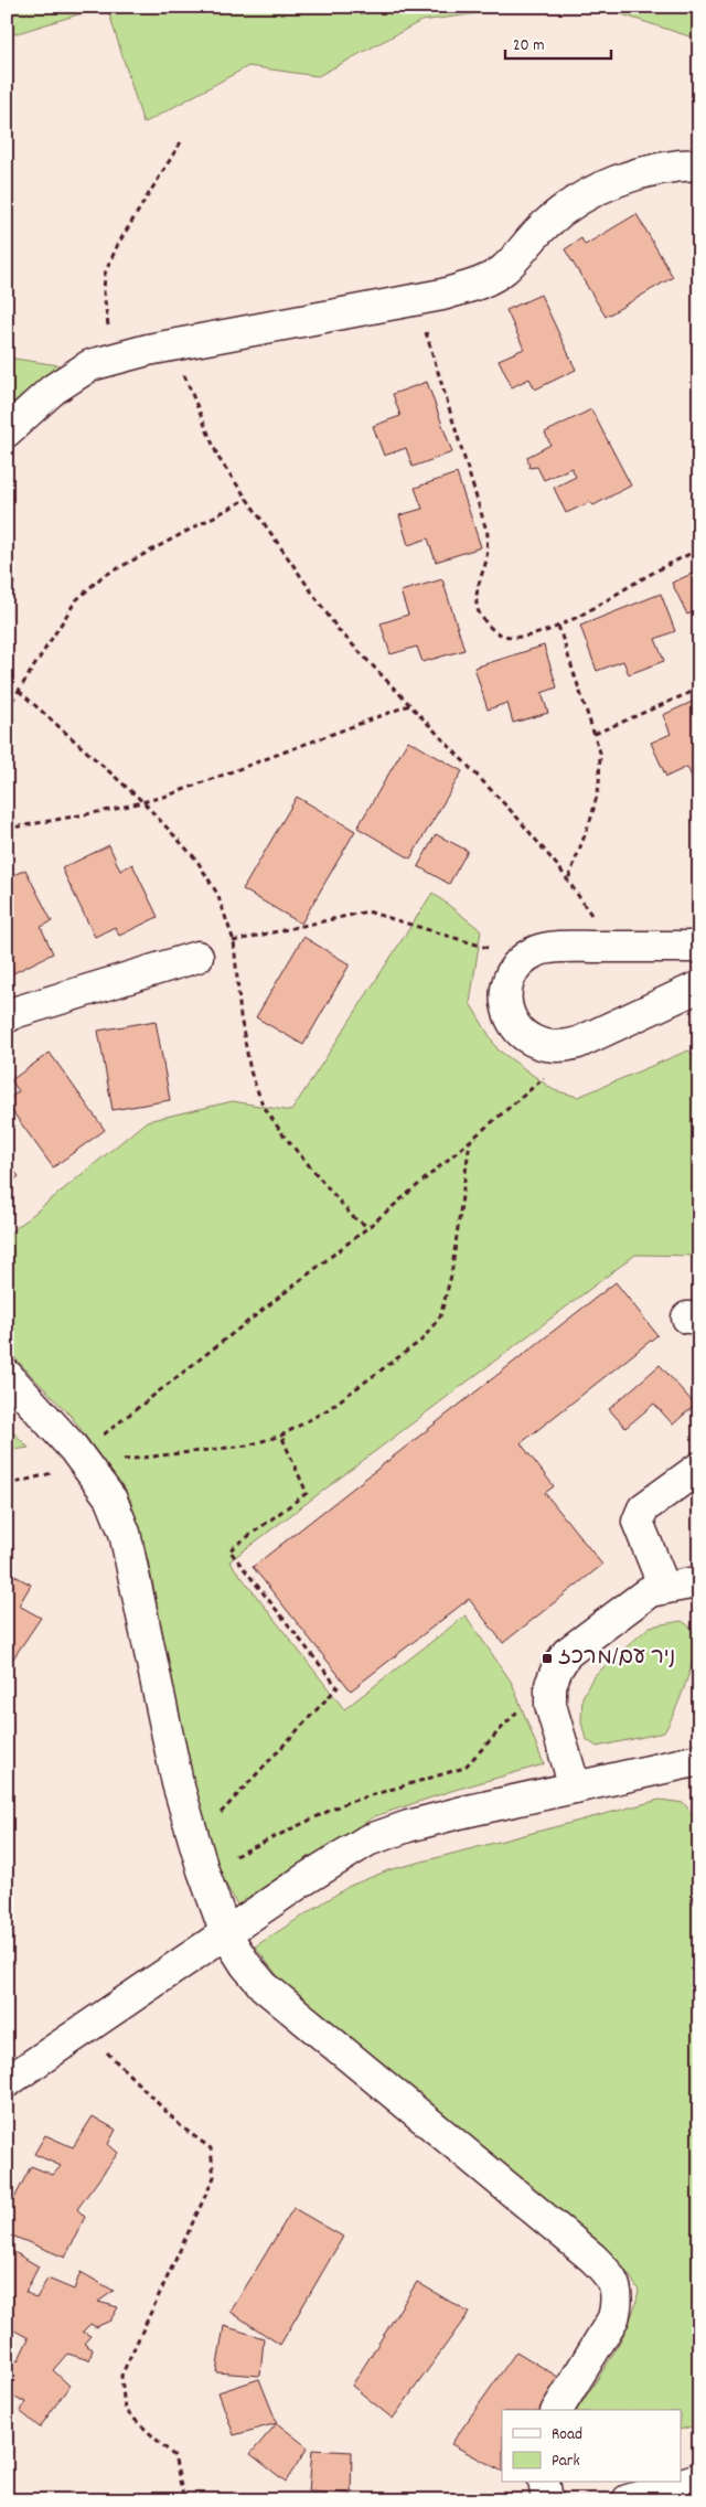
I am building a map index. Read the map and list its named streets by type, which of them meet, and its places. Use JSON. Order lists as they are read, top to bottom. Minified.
{"places":{"transit":["ניר עם/מרכז"]},"legend":["Road","Park"],"scale_bar":"20 m"}
